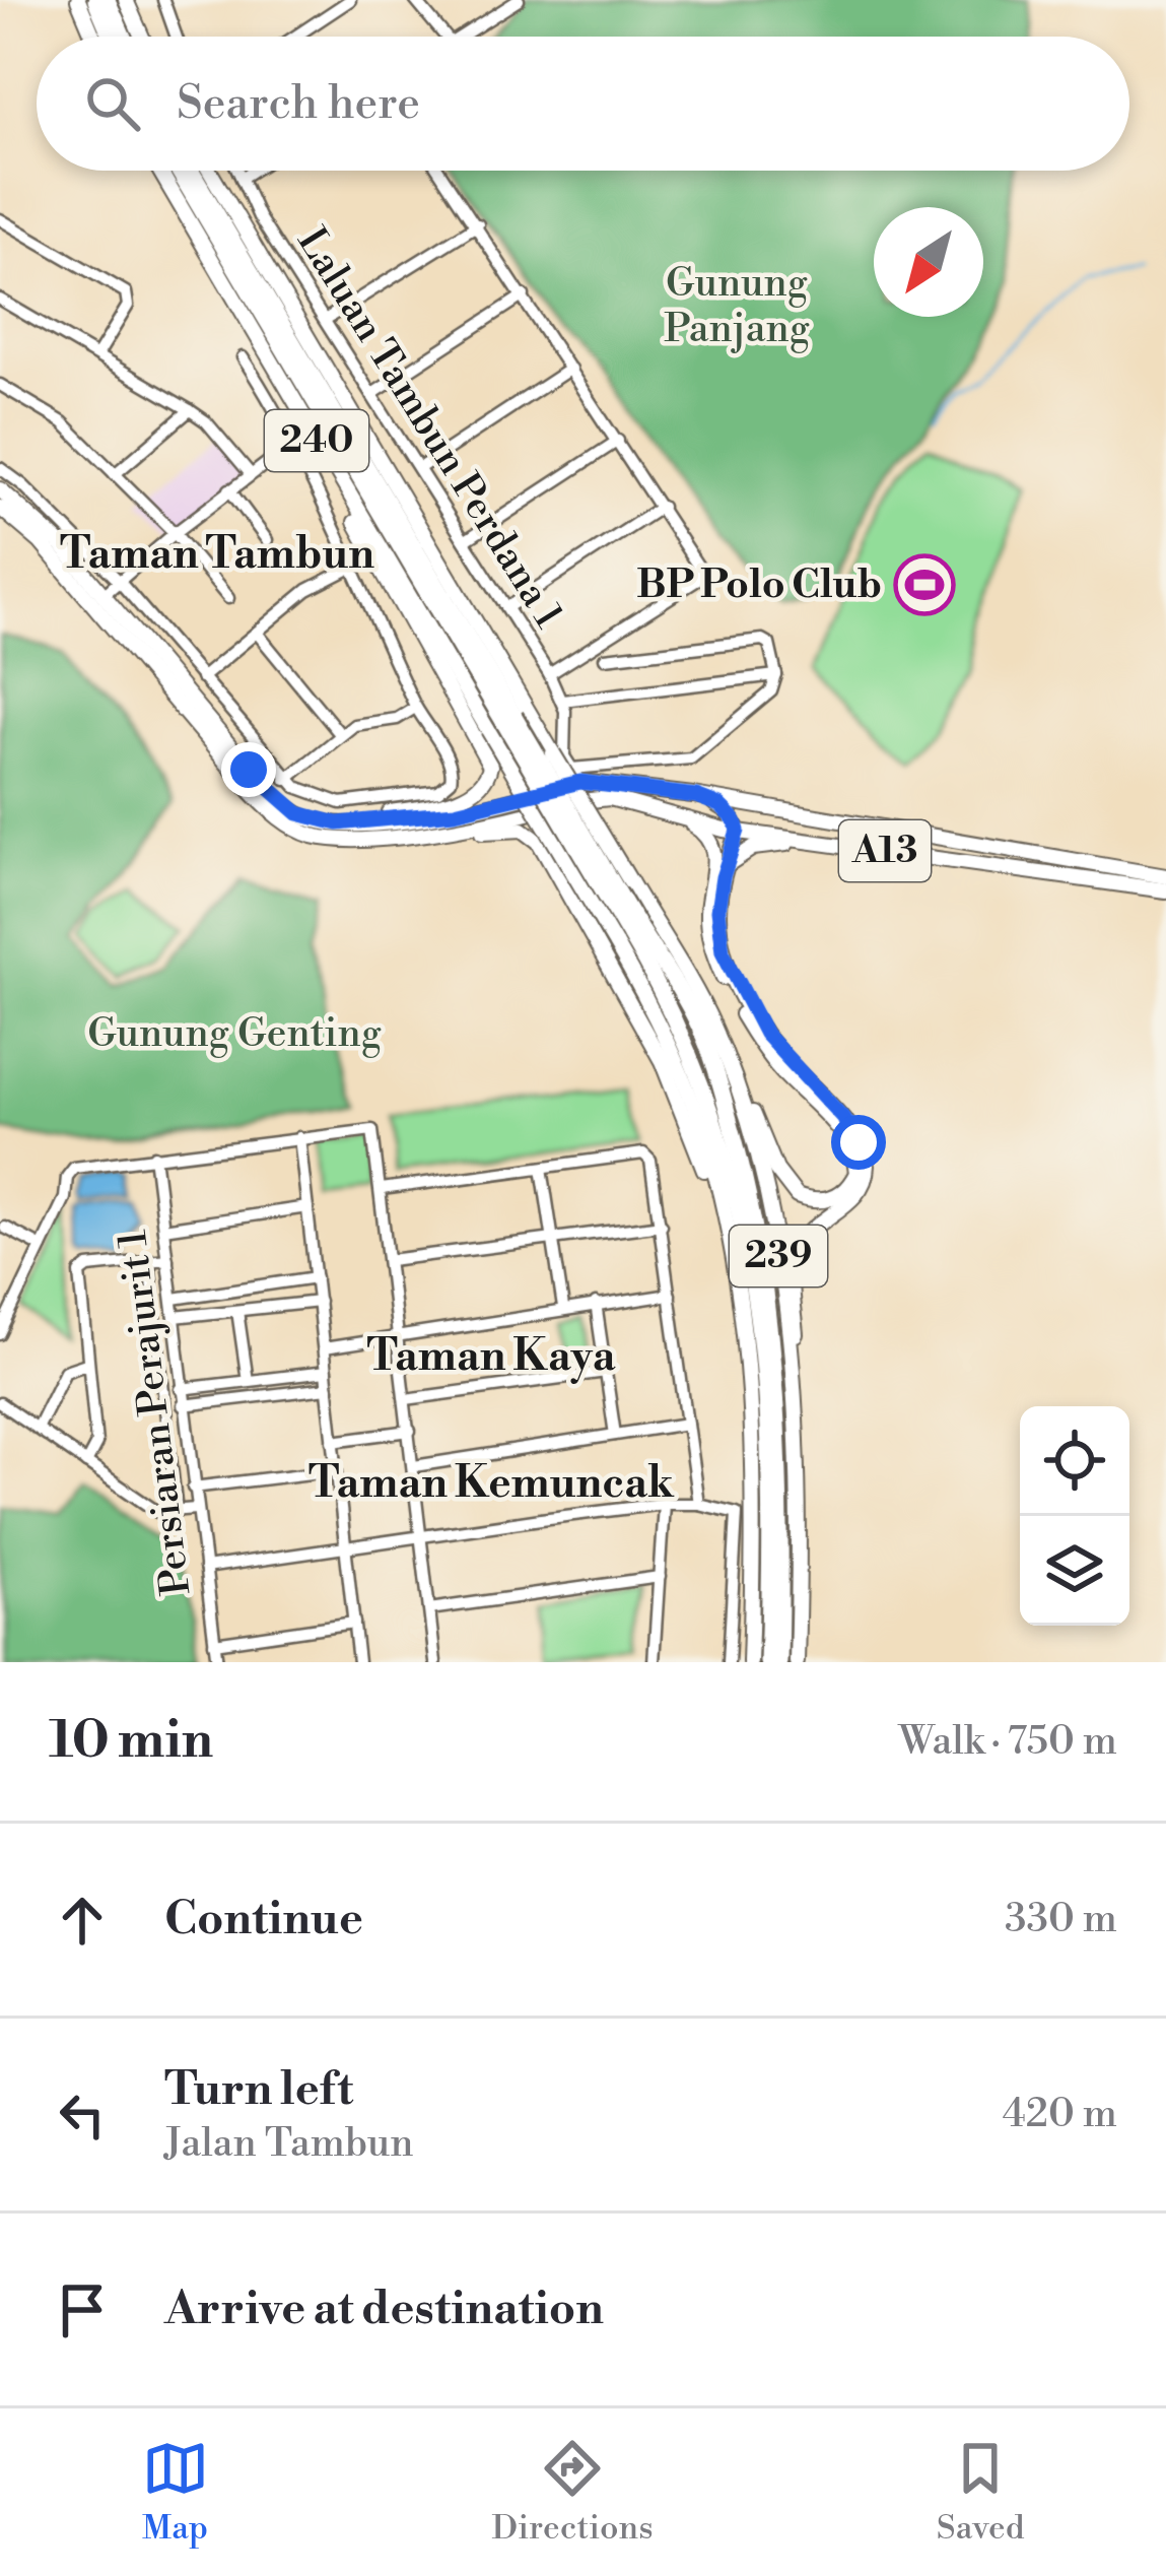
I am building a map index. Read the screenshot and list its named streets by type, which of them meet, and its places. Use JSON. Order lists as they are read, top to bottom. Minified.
{"streets":{"main road":["240","A13","239"],"street":["Laluan Tambun Perdana 1","Persiaran Perajurit 1"]},"crossings":[["Laluan Tambun Perdana 1","A13"]],"districts":["Taman Tambun","Taman Kaya","Taman Kemuncak"],"parks":["Gunung Panjang","Gunung Genting"],"places":{"sports":["BP Polo Club"]},"north":"bottom left","page":{"search":"Search here","heading":["10 min","Walk · 750 m"],"list":[["Continue","330 m"],["Turn left","Jalan Tambun","420 m"],"Arrive at destination"],"nav":["Map","Directions","Saved"]}}
